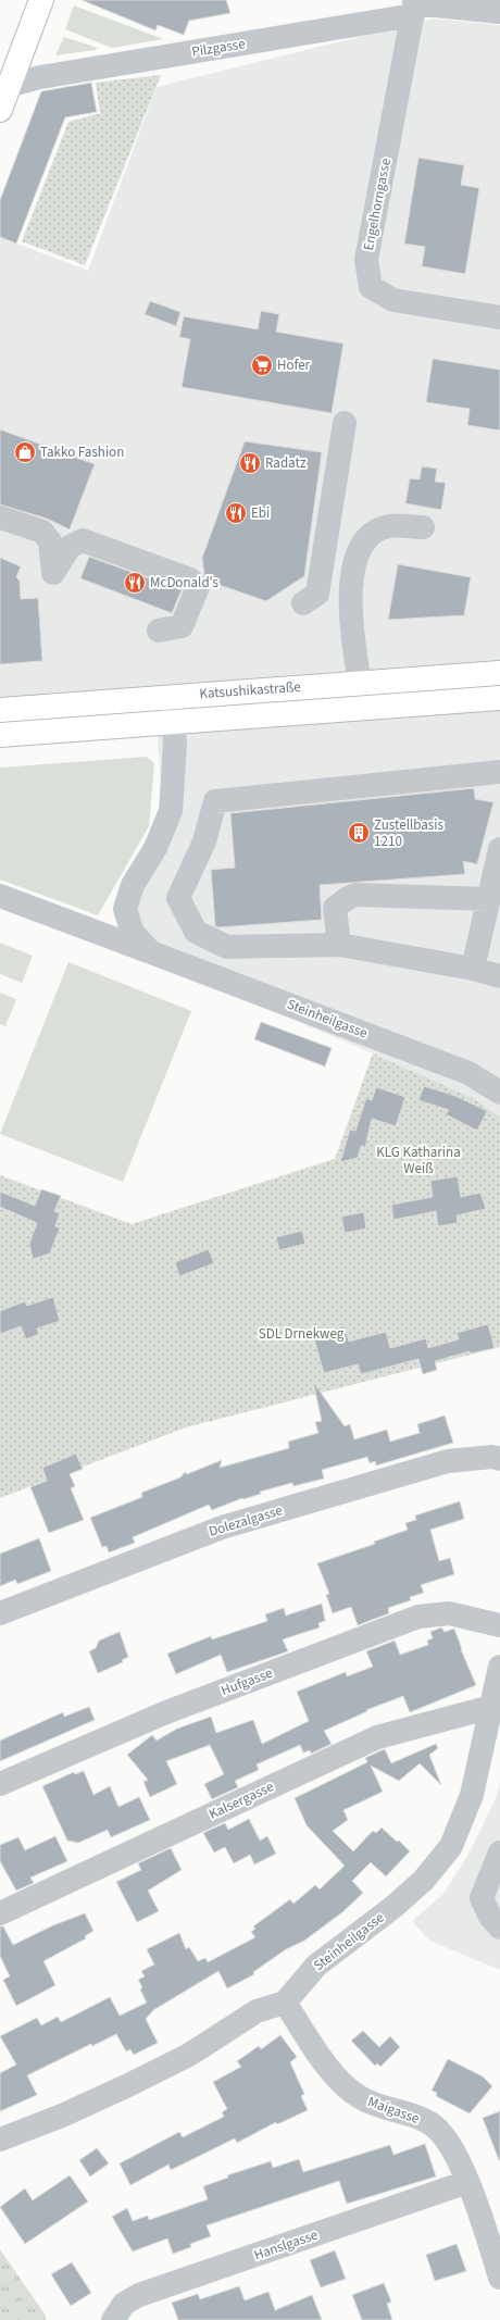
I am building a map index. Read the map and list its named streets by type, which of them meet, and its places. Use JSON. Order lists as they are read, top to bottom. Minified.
{"streets":{"main road":["Katsushikastraße"],"street":["Pilzgasse","Engelhorngasse","Steinheilgasse","Dolezalgasse","Hufgasse","Kalsergasse","Maigasse","Hanslgasse"]},"crossings":[["Pilzgasse","Engelhorngasse"],["Katsushikastraße","Steinheilgasse"],["Steinheilgasse","Kalsergasse"],["Steinheilgasse","Maigasse"],["Maigasse","Hanslgasse"]],"parks":["KLG Katharina Weiß","SDL Drnekweg"],"places":{"supermarket":["Hofer"],"shop":["Takko Fashion"],"restaurant":["Radatz","Ebi","McDonald's"],"building":["Zustellbasis 1210"]}}
